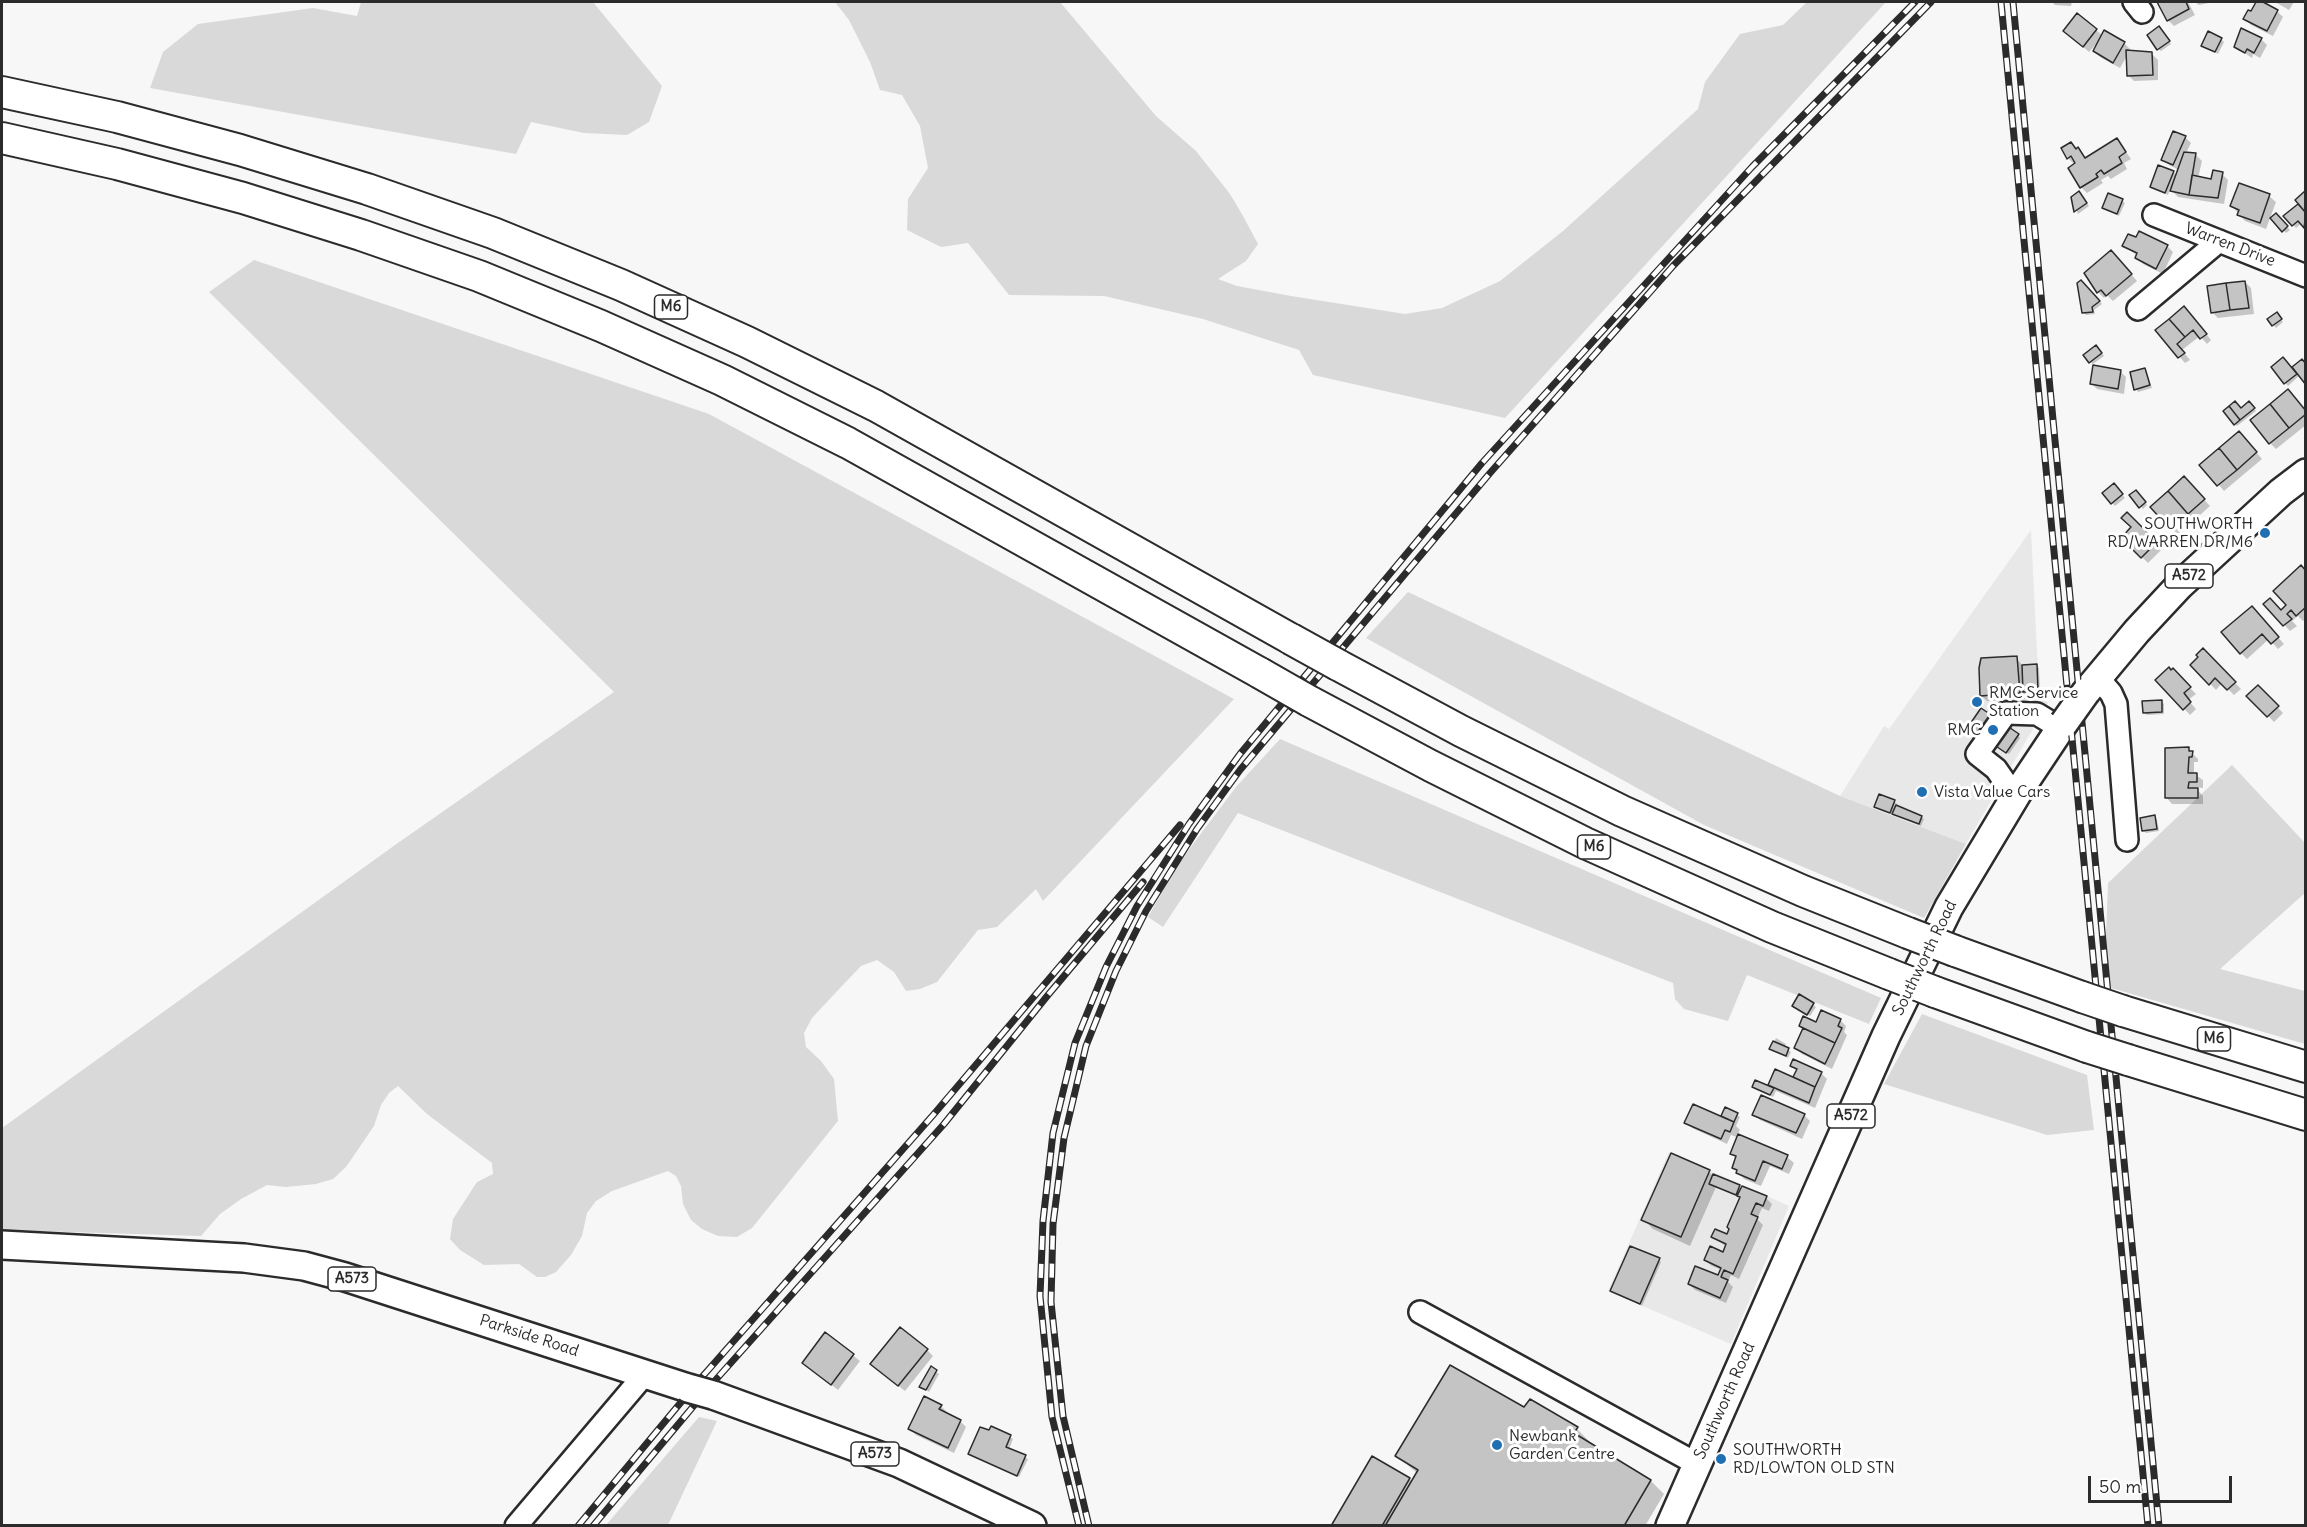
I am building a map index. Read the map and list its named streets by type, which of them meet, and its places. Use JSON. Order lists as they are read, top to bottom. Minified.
{"streets":{"highway":["M6"],"main road":["A572","Southworth Road","A573","Parkside Road"],"street":["Warren Drive"]},"places":["SOUTHWORTH RD/WARREN DR/M6","RMC Service Station","RMC","Vista Value Cars","Newbank Garden Centre","SOUTHWORTH RD/LOWTON OLD STN"],"scale_bar":"50 m"}
